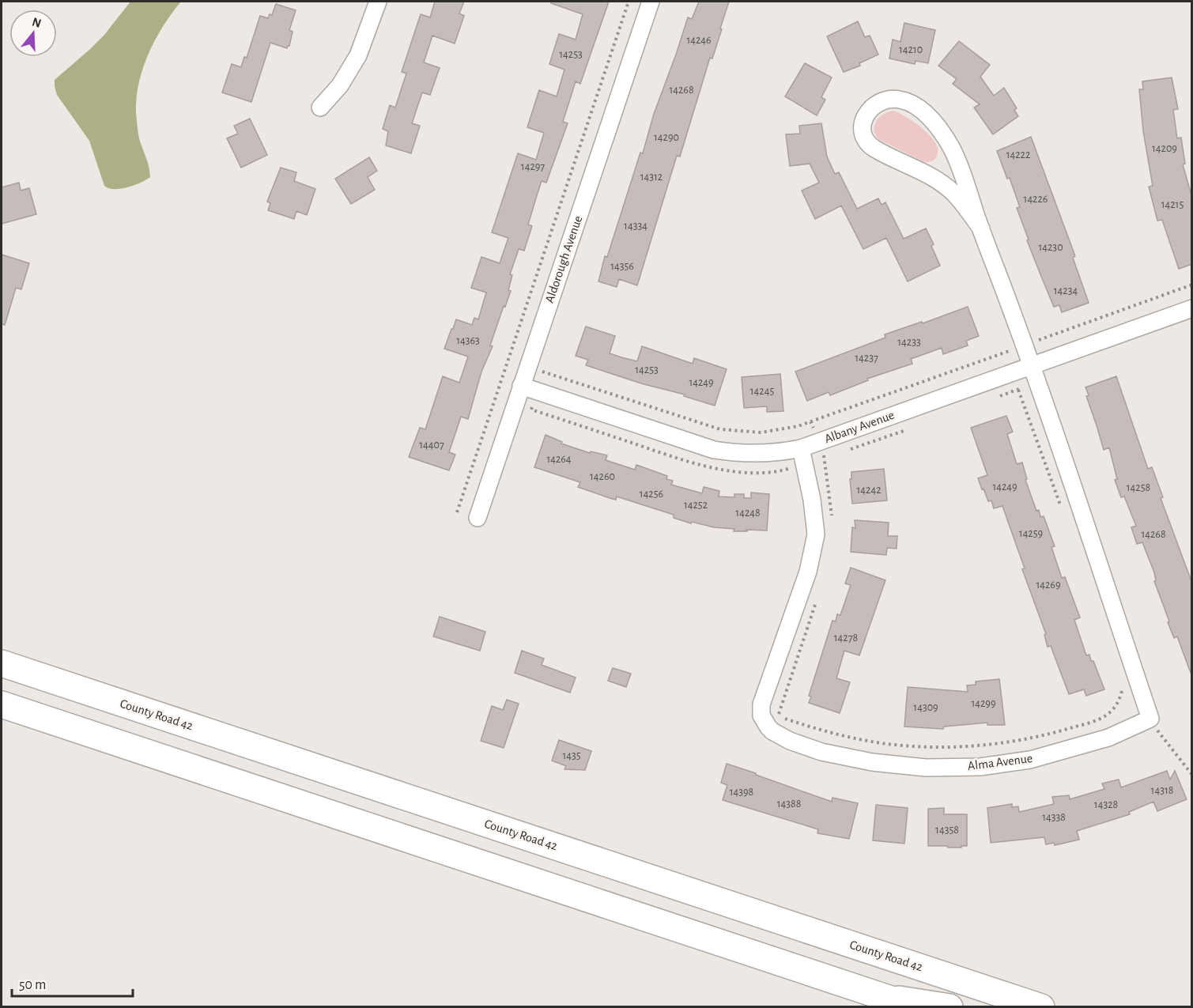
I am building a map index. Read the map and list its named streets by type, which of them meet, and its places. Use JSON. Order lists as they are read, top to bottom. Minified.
{"streets":{"highway":["County Road 42"],"street":["Aldorough Avenue","Albany Avenue","Alma Avenue"]},"crossings":[["Aldorough Avenue","Albany Avenue"],["Albany Avenue","Alma Avenue"]],"house_numbers":["14246","14210","14253","14268","14290","14209","14222","14297","14312","14226","14215","14334","14230","14356","14234","14363","14233","14237","14253","14249","14245","14407","14264","14260","14249","14258","14242","14256","14252","14248","14259","14268","14269","14278","14299","14309","1435","14318","14398","14388","14328","14338","14358"],"scale_bar":"50 m","north":"top"}
